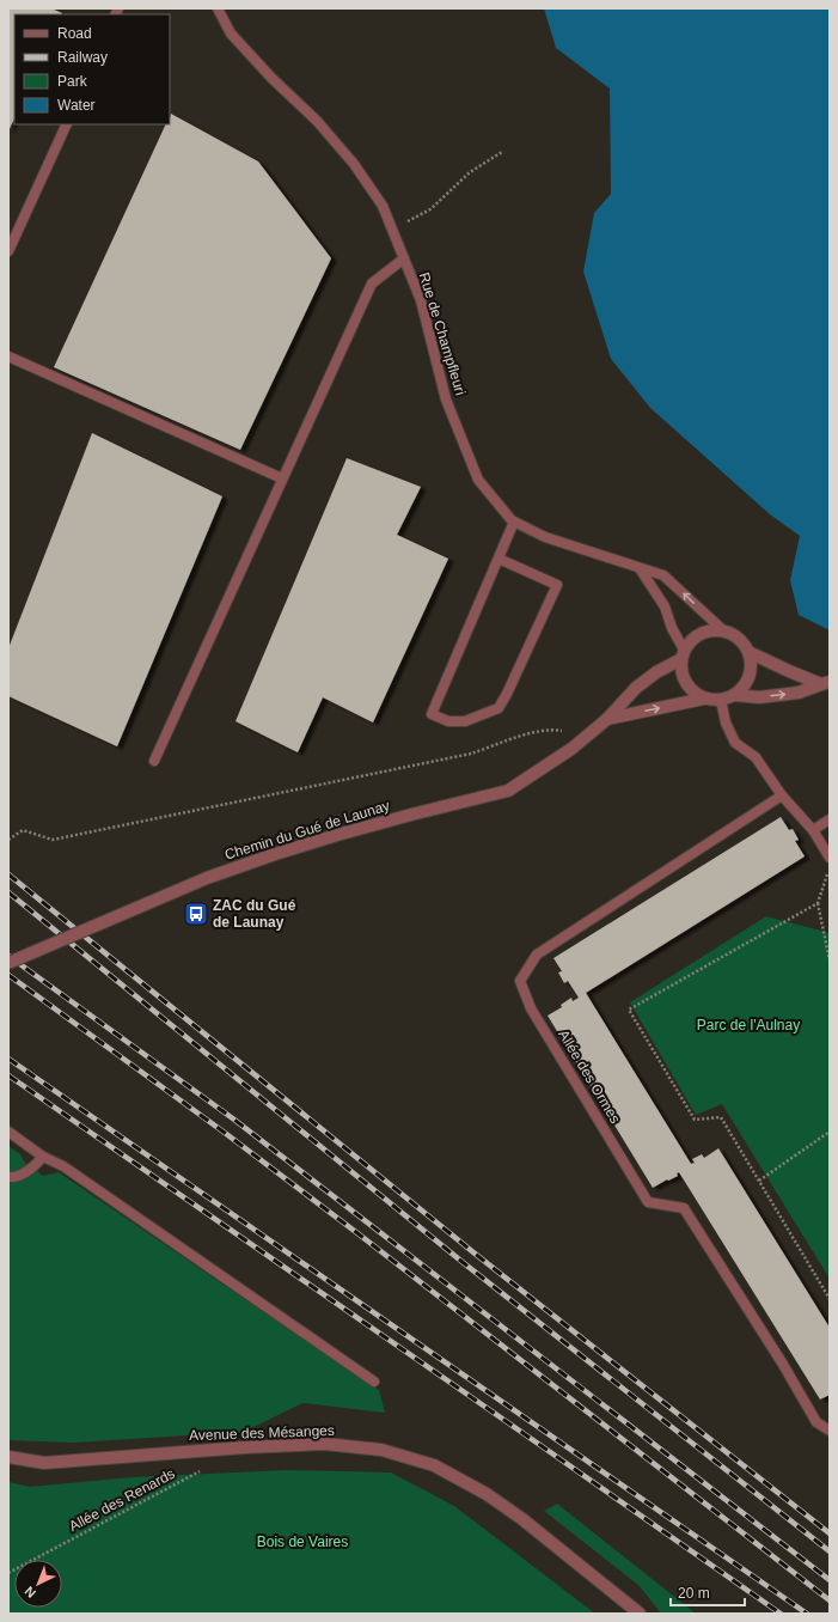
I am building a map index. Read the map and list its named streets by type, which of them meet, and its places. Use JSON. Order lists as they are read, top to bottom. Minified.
{"streets":{"street":["Chemin du Gué de Launay","Avenue des Mésanges"],"lane":["Rue de Champfleuri","Allée des Ormes"],"path":["Allée des Renards"]},"crossings":[["Rue de Champfleuri","Chemin du Gué de Launay"]],"parks":["Parc de l'Aulnay","Bois de Vaires"],"places":{"bus stop":["ZAC du Gué de Launay"]},"legend":["Road","Railway","Park","Water"],"scale_bar":"20 m","north":"bottom left"}
